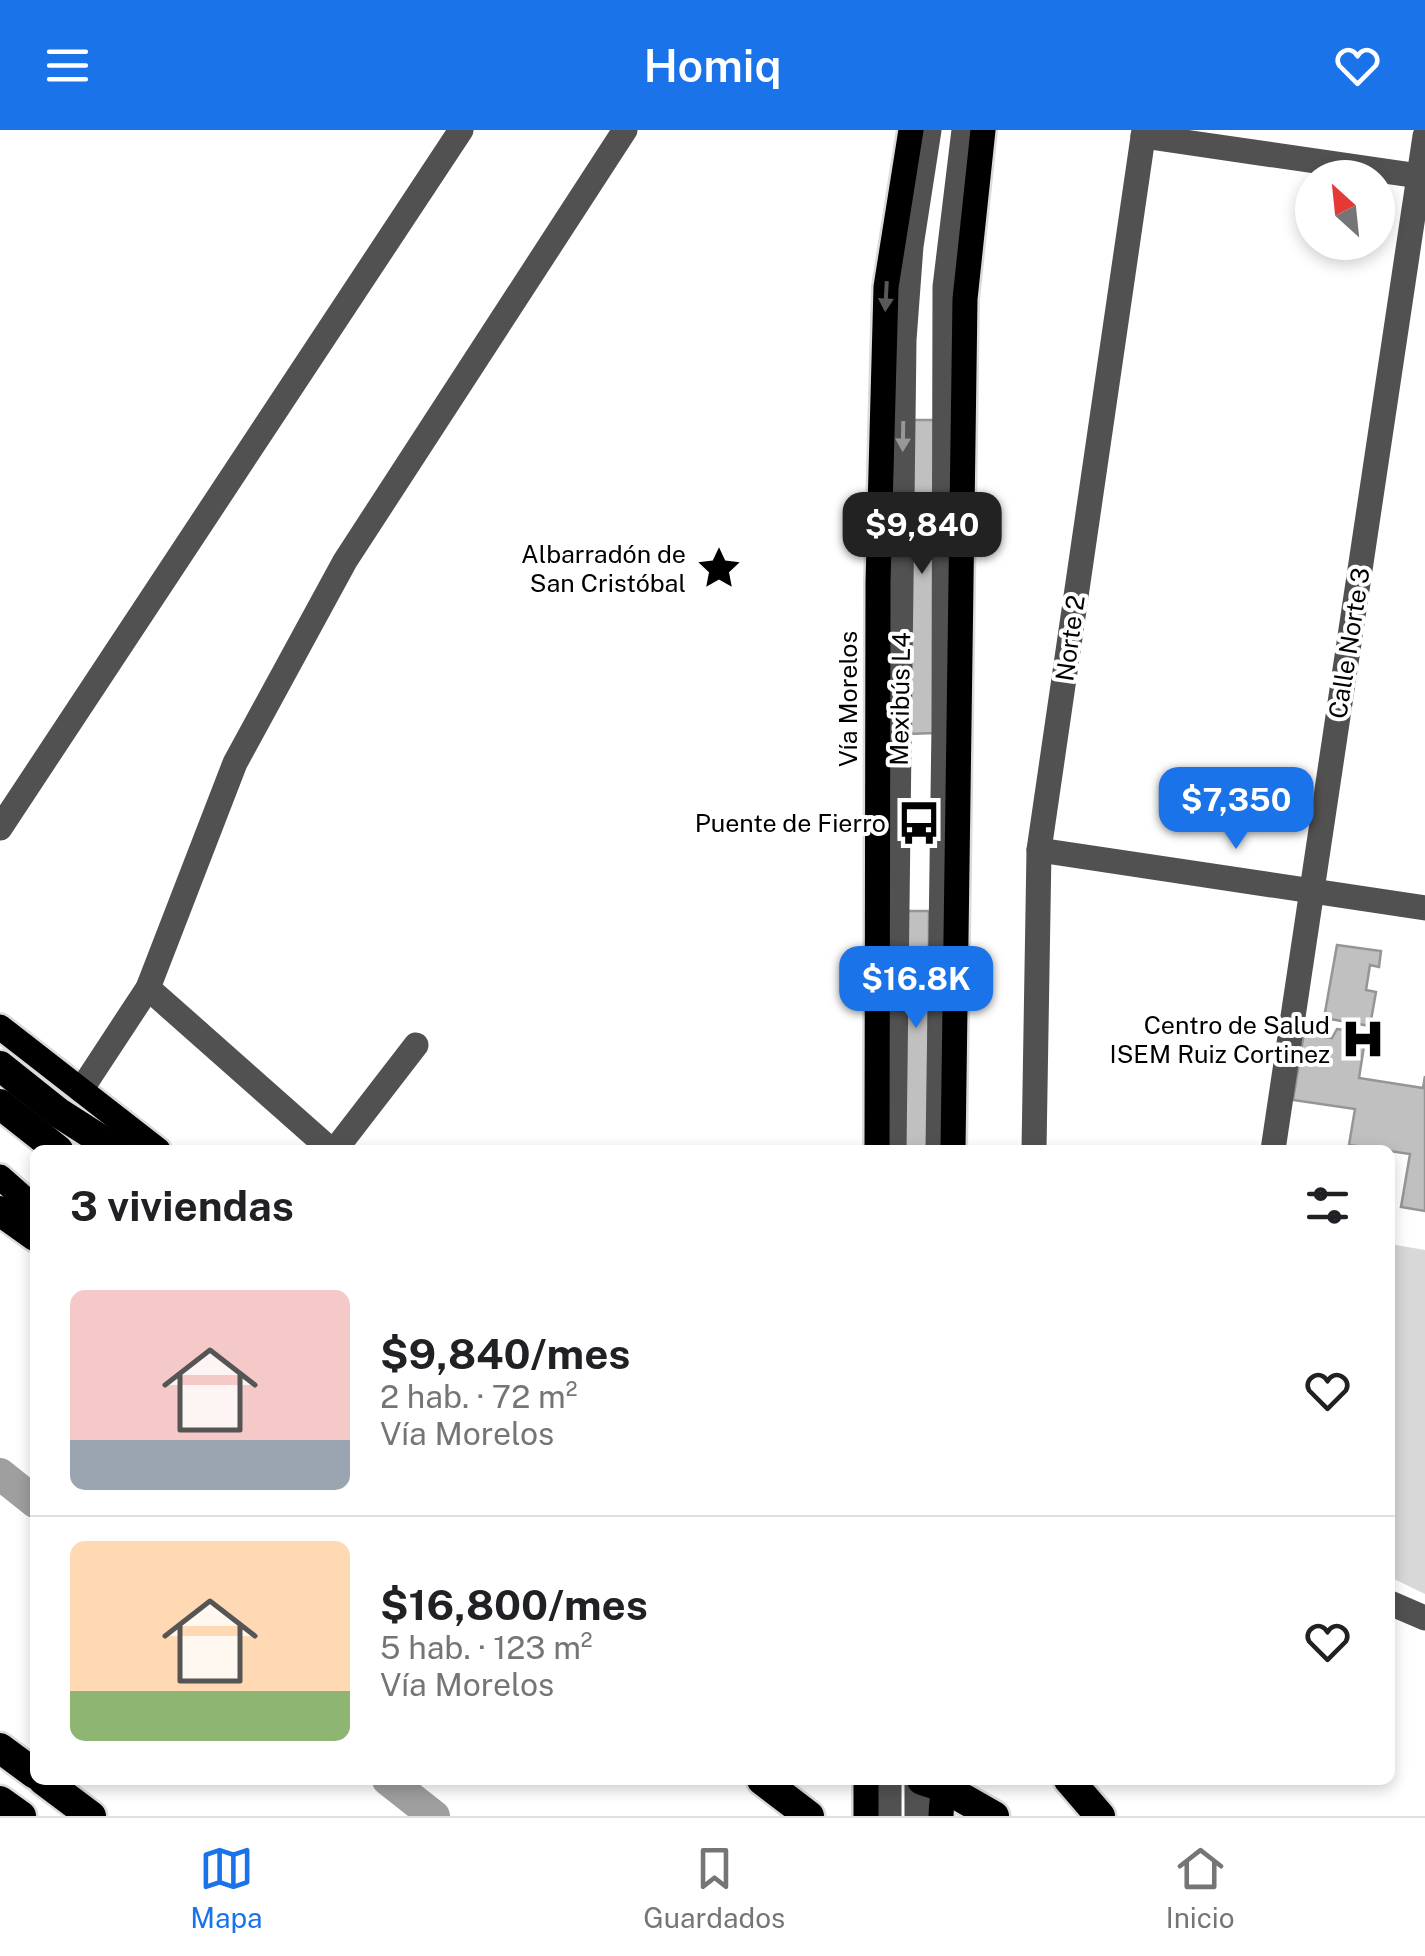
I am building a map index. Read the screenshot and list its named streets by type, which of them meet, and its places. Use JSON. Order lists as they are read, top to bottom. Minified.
{"streets":{"main road":["Vía Morelos"],"street":["Norte 2","Calle Norte 3","Mexibús L4"]},"places":{"place":["Albarradón de San Cristóbal"],"bus stop":["Puente de Fierro"],"hospital":["Centro de Salud ISEM Ruiz Cortinez"]},"north":"top left","page":{"header":"Homiq","price":["$9,840","$7,350","$16.8K"],"heading":"3 viviendas","list":[{"name":"$9,840/mes","note":"2 hab. · 72 m² · Vía Morelos"},{"name":"$16,800/mes","note":"5 hab. · 123 m² · Vía Morelos"}],"tabs":["Mapa","Guardados","Inicio"]}}
